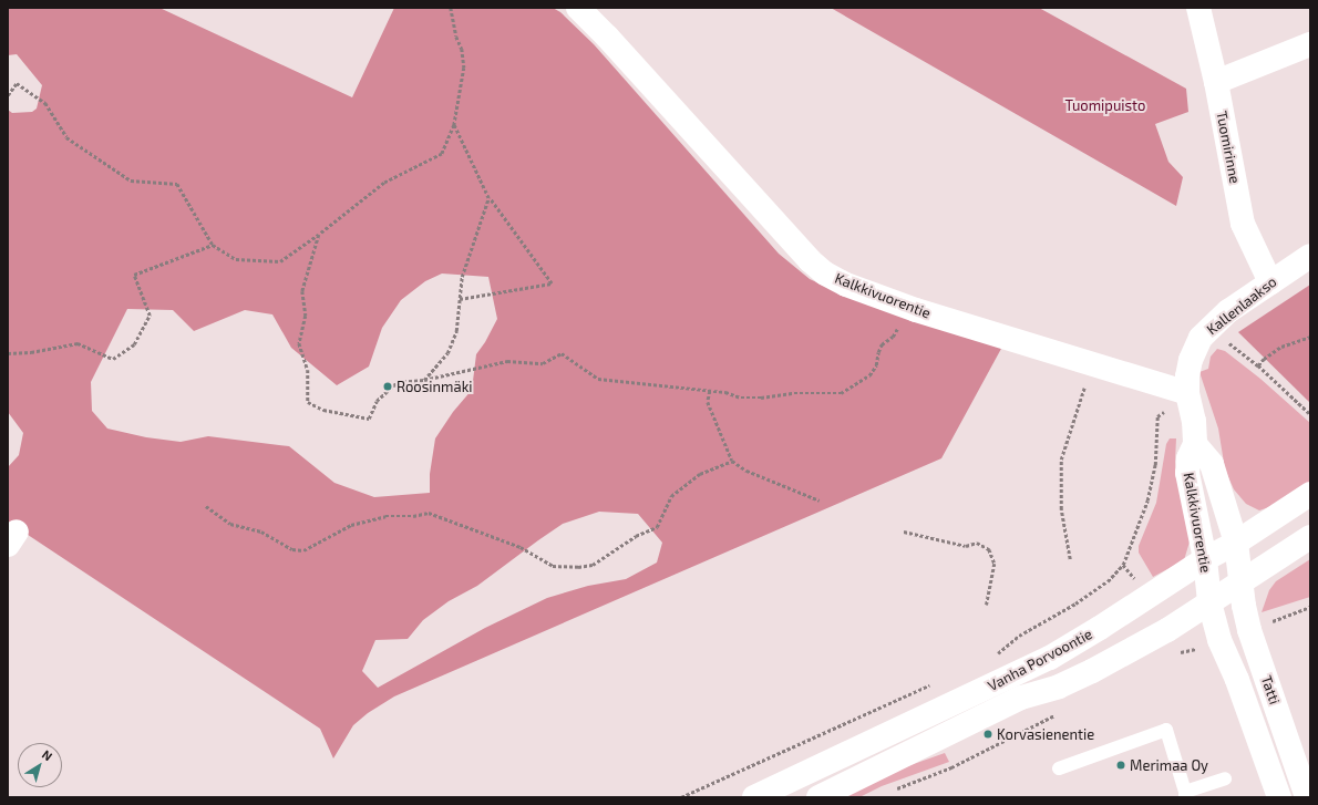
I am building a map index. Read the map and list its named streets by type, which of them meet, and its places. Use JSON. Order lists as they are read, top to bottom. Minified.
{"streets":{"street":["Tuomirinne","Kalkkivuorentie","Kallenlaakso","Vanha Porvoontie","Tatti"]},"crossings":[["Tuomirinne","Kallenlaakso"],["Kalkkivuorentie","Kallenlaakso"],["Kalkkivuorentie","Vanha Porvoontie"],["Kalkkivuorentie","Tatti"],["Vanha Porvoontie","Tatti"]],"parks":["Tuomipuisto"],"places":["Roosinmäki","Korvasienentie","Merimaa Oy"],"north":"top right"}
